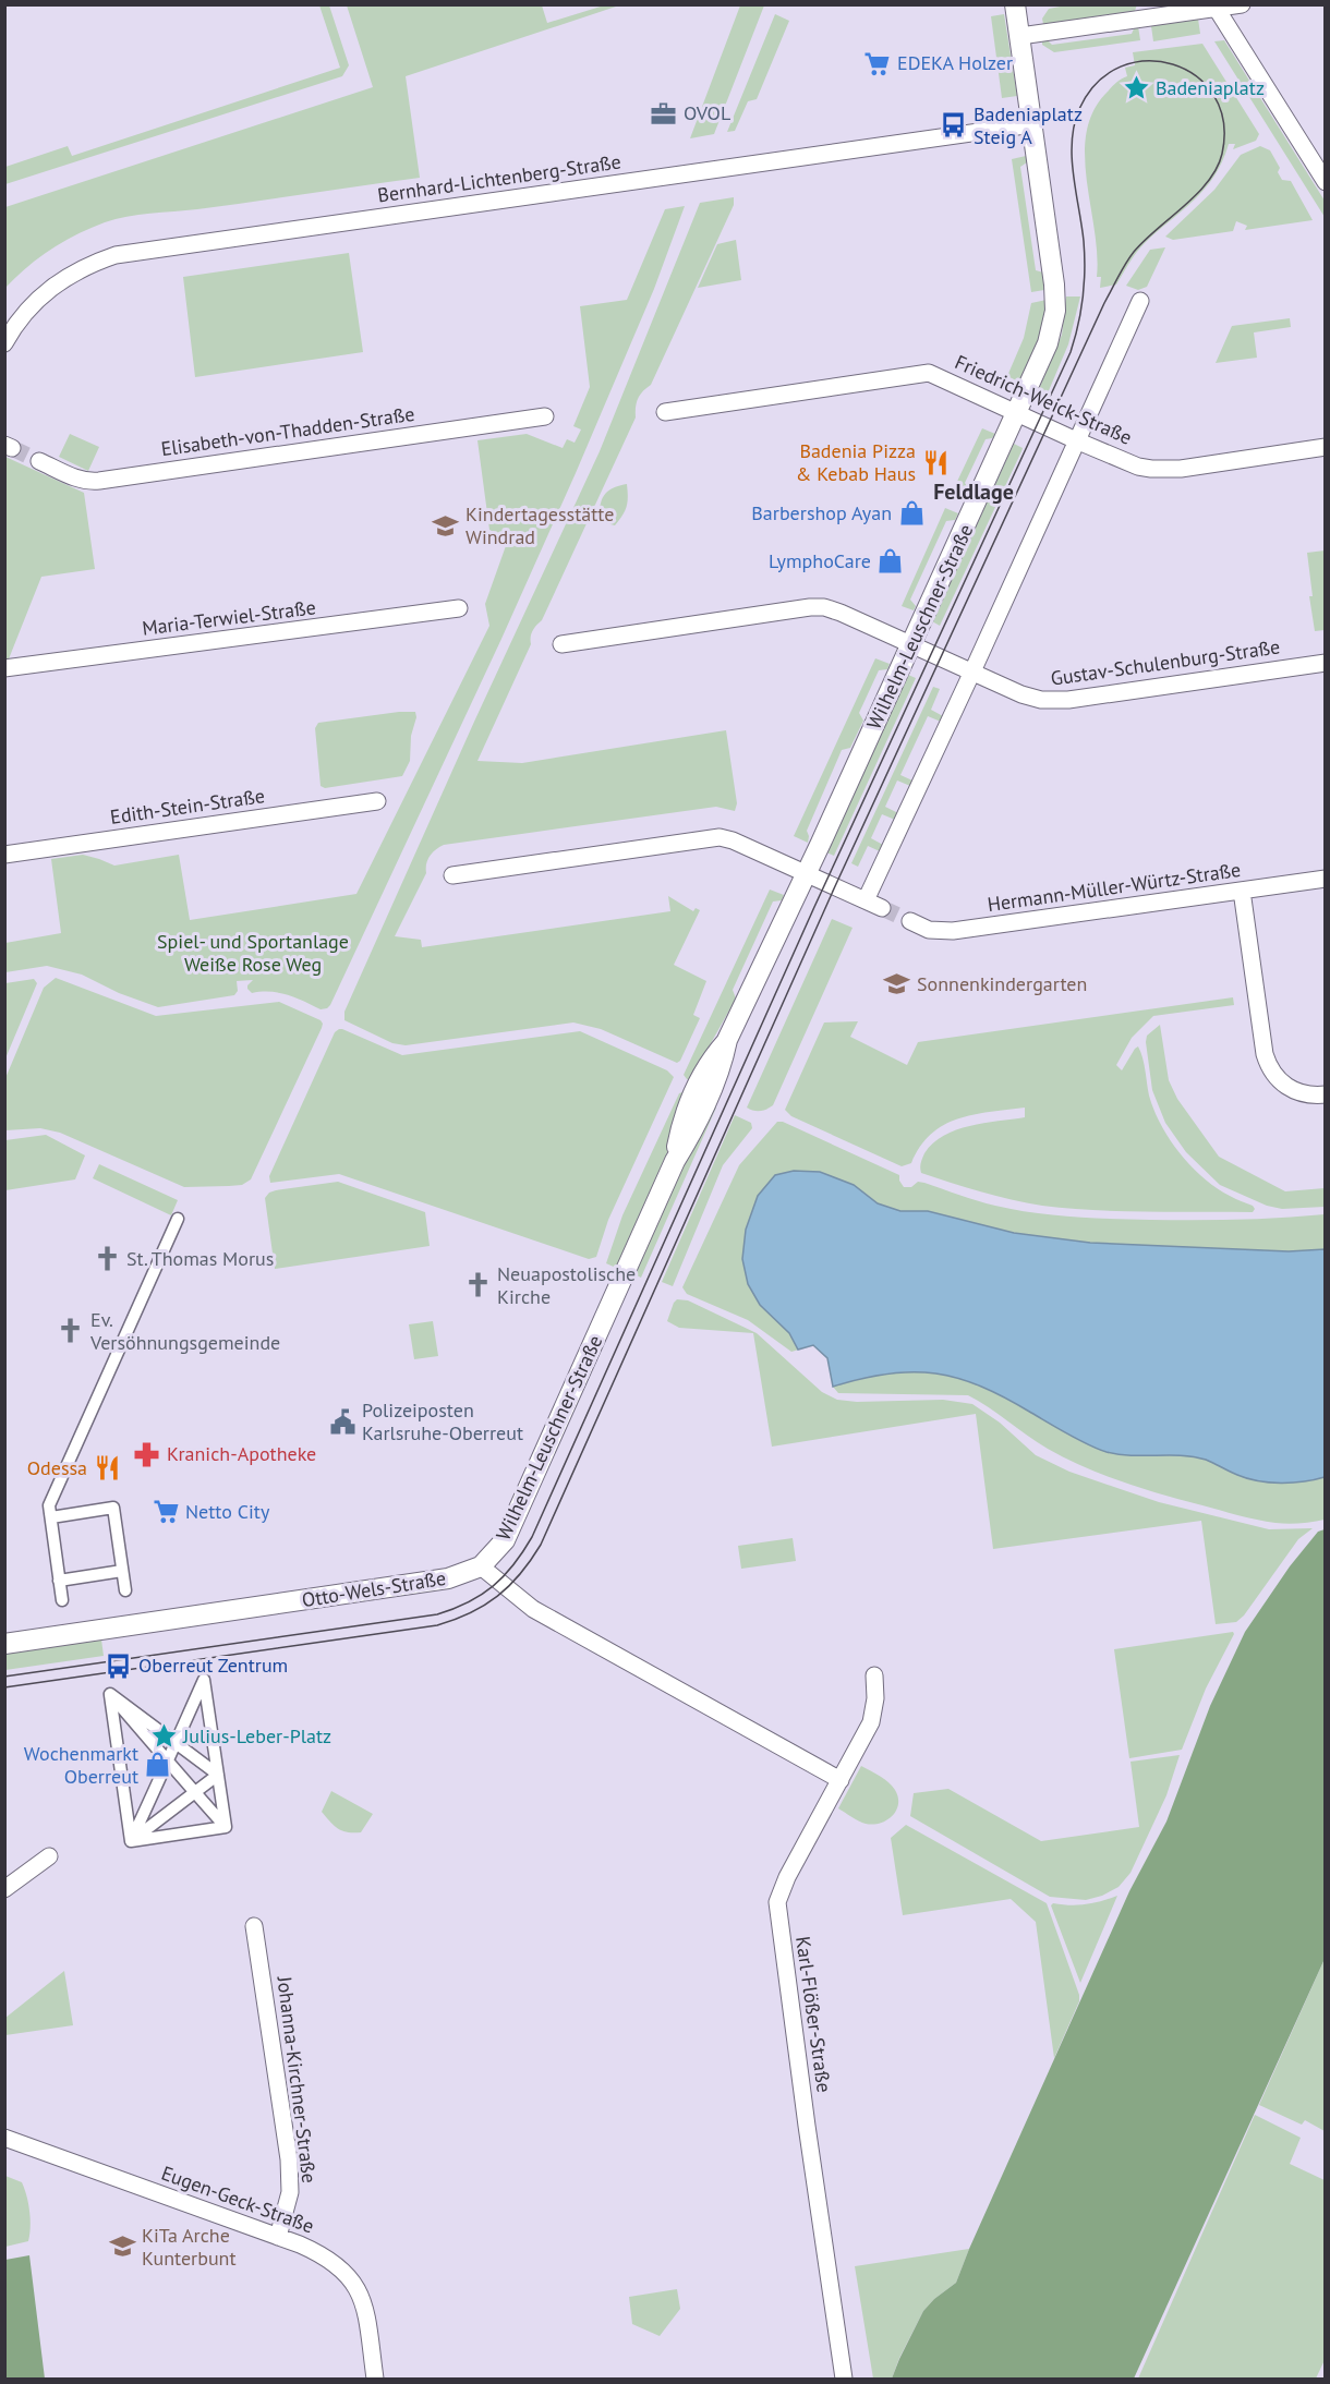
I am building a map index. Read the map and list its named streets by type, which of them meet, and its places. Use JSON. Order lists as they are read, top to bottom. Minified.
{"streets":{"street":["Bernhard-Lichtenberg-Straße","Friedrich-Weick-Straße","Elisabeth-von-Thadden-Straße","Maria-Terwiel-Straße","Wilhelm-Leuschner-Straße","Gustav-Schulenburg-Straße","Edith-Stein-Straße","Hermann-Müller-Würtz-Straße","Otto-Wels-Straße","Karl-Flößer-Straße","Johanna-Kirchner-Straße","Eugen-Geck-Straße"]},"crossings":[["Bernhard-Lichtenberg-Straße","Wilhelm-Leuschner-Straße"],["Friedrich-Weick-Straße","Wilhelm-Leuschner-Straße"],["Wilhelm-Leuschner-Straße","Gustav-Schulenburg-Straße"],["Wilhelm-Leuschner-Straße","Otto-Wels-Straße"],["Johanna-Kirchner-Straße","Eugen-Geck-Straße"]],"districts":["Feldlage"],"parks":["Spiel- und Sportanlage Weiße Rose Weg"],"places":{"supermarket":["EDEKA Holzer","Netto City"],"place":["Badeniaplatz","Julius-Leber-Platz"],"office":["OVOL"],"bus stop":["Badeniaplatz Steig A","Oberreut Zentrum"],"restaurant":["Badenia Pizza & Kebab Haus","Odessa"],"shop":["Barbershop Ayan","LymphoCare","Wochenmarkt Oberreut"],"school or university":["Kindertagesstätte Windrad","Sonnenkindergarten","KiTa Arche Kunterbunt"],"church":["St. Thomas Morus","Neuapostolische Kirche","Ev. Versöhnungsgemeinde"],"public building":["Polizeiposten Karlsruhe-Oberreut"],"pharmacy":["Kranich-Apotheke"]}}
